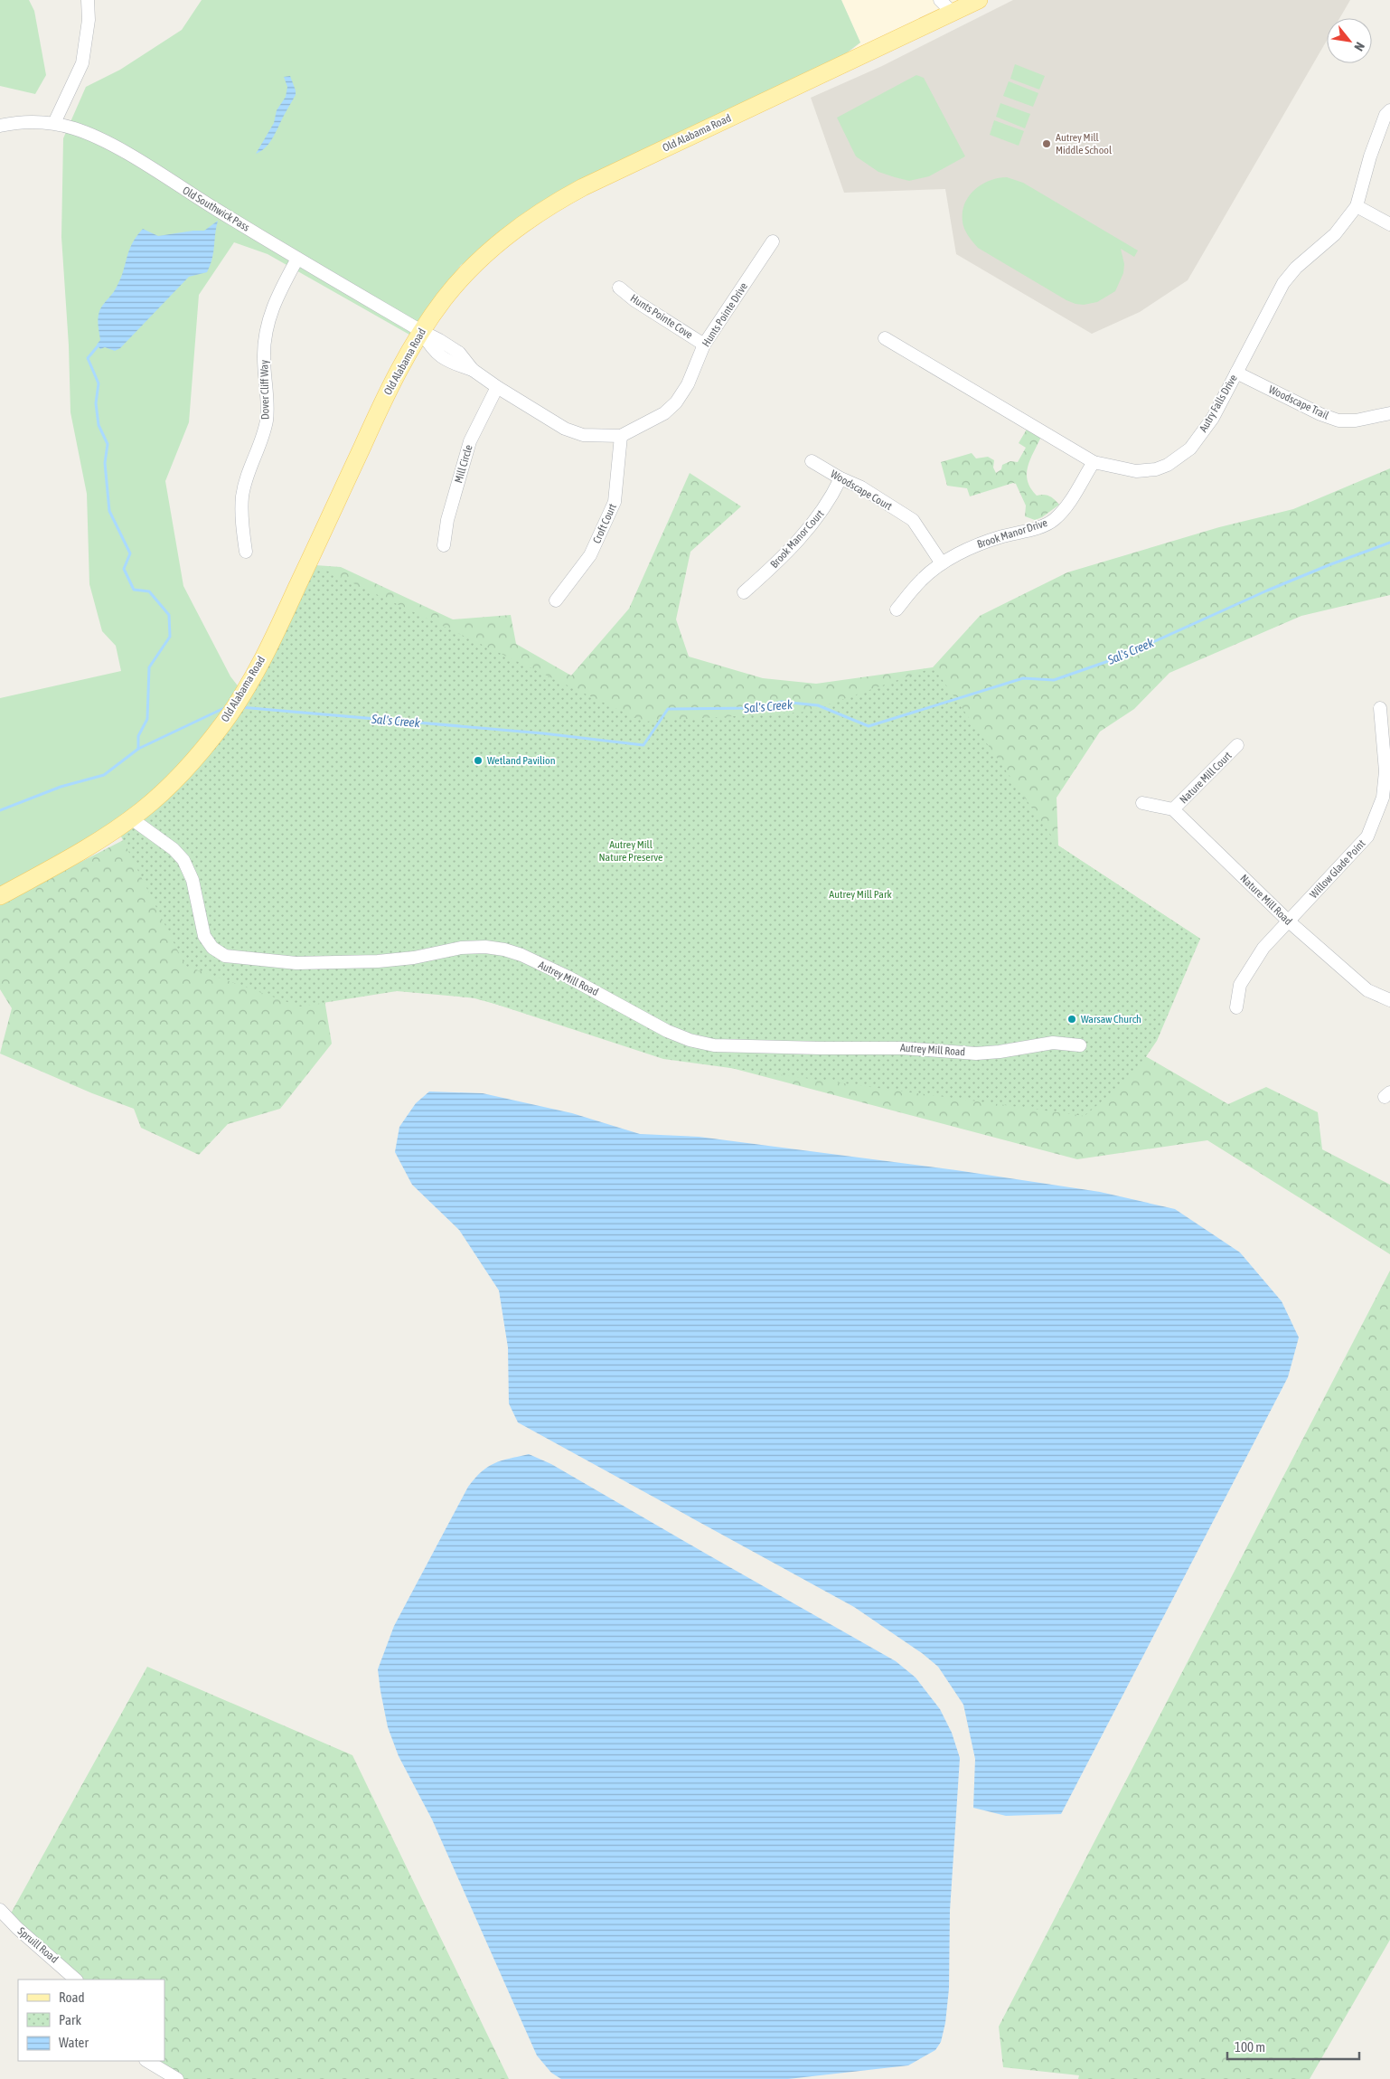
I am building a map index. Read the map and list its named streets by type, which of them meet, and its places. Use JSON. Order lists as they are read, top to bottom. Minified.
{"streets":{"main road":["Old Alabama Road"],"street":["Old Southwick Pass","Hunts Pointe Drive","Hunts Pointe Cove","Dover Cliff Way","Woodscape Trail","Autry Falls Drive","Mill Circle","Woodscape Court","Croft Court","Brook Manor Drive","Brook Manor Court","Nature Mill Court","Willow Glade Point","Nature Mill Road","Autrey Mill Road","Spruill Road"]},"crossings":[["Old Alabama Road","Old Southwick Pass"],["Old Alabama Road","Hunts Pointe Drive"],["Old Alabama Road","Autrey Mill Road"],["Old Southwick Pass","Hunts Pointe Drive"],["Old Southwick Pass","Dover Cliff Way"],["Hunts Pointe Drive","Hunts Pointe Cove"],["Hunts Pointe Drive","Mill Circle"],["Hunts Pointe Drive","Croft Court"],["Woodscape Trail","Autry Falls Drive"],["Autry Falls Drive","Brook Manor Drive"],["Woodscape Court","Brook Manor Drive"],["Woodscape Court","Brook Manor Court"],["Nature Mill Court","Nature Mill Road"],["Willow Glade Point","Nature Mill Road"]],"water":["Sal's Creek"],"parks":["Autrey Mill Nature Preserve","Autrey Mill Park"],"places":["Autrey Mill Middle School","Wetland Pavilion","Warsaw Church"],"legend":["Road","Park","Water"],"scale_bar":"100 m","north":"bottom right"}
